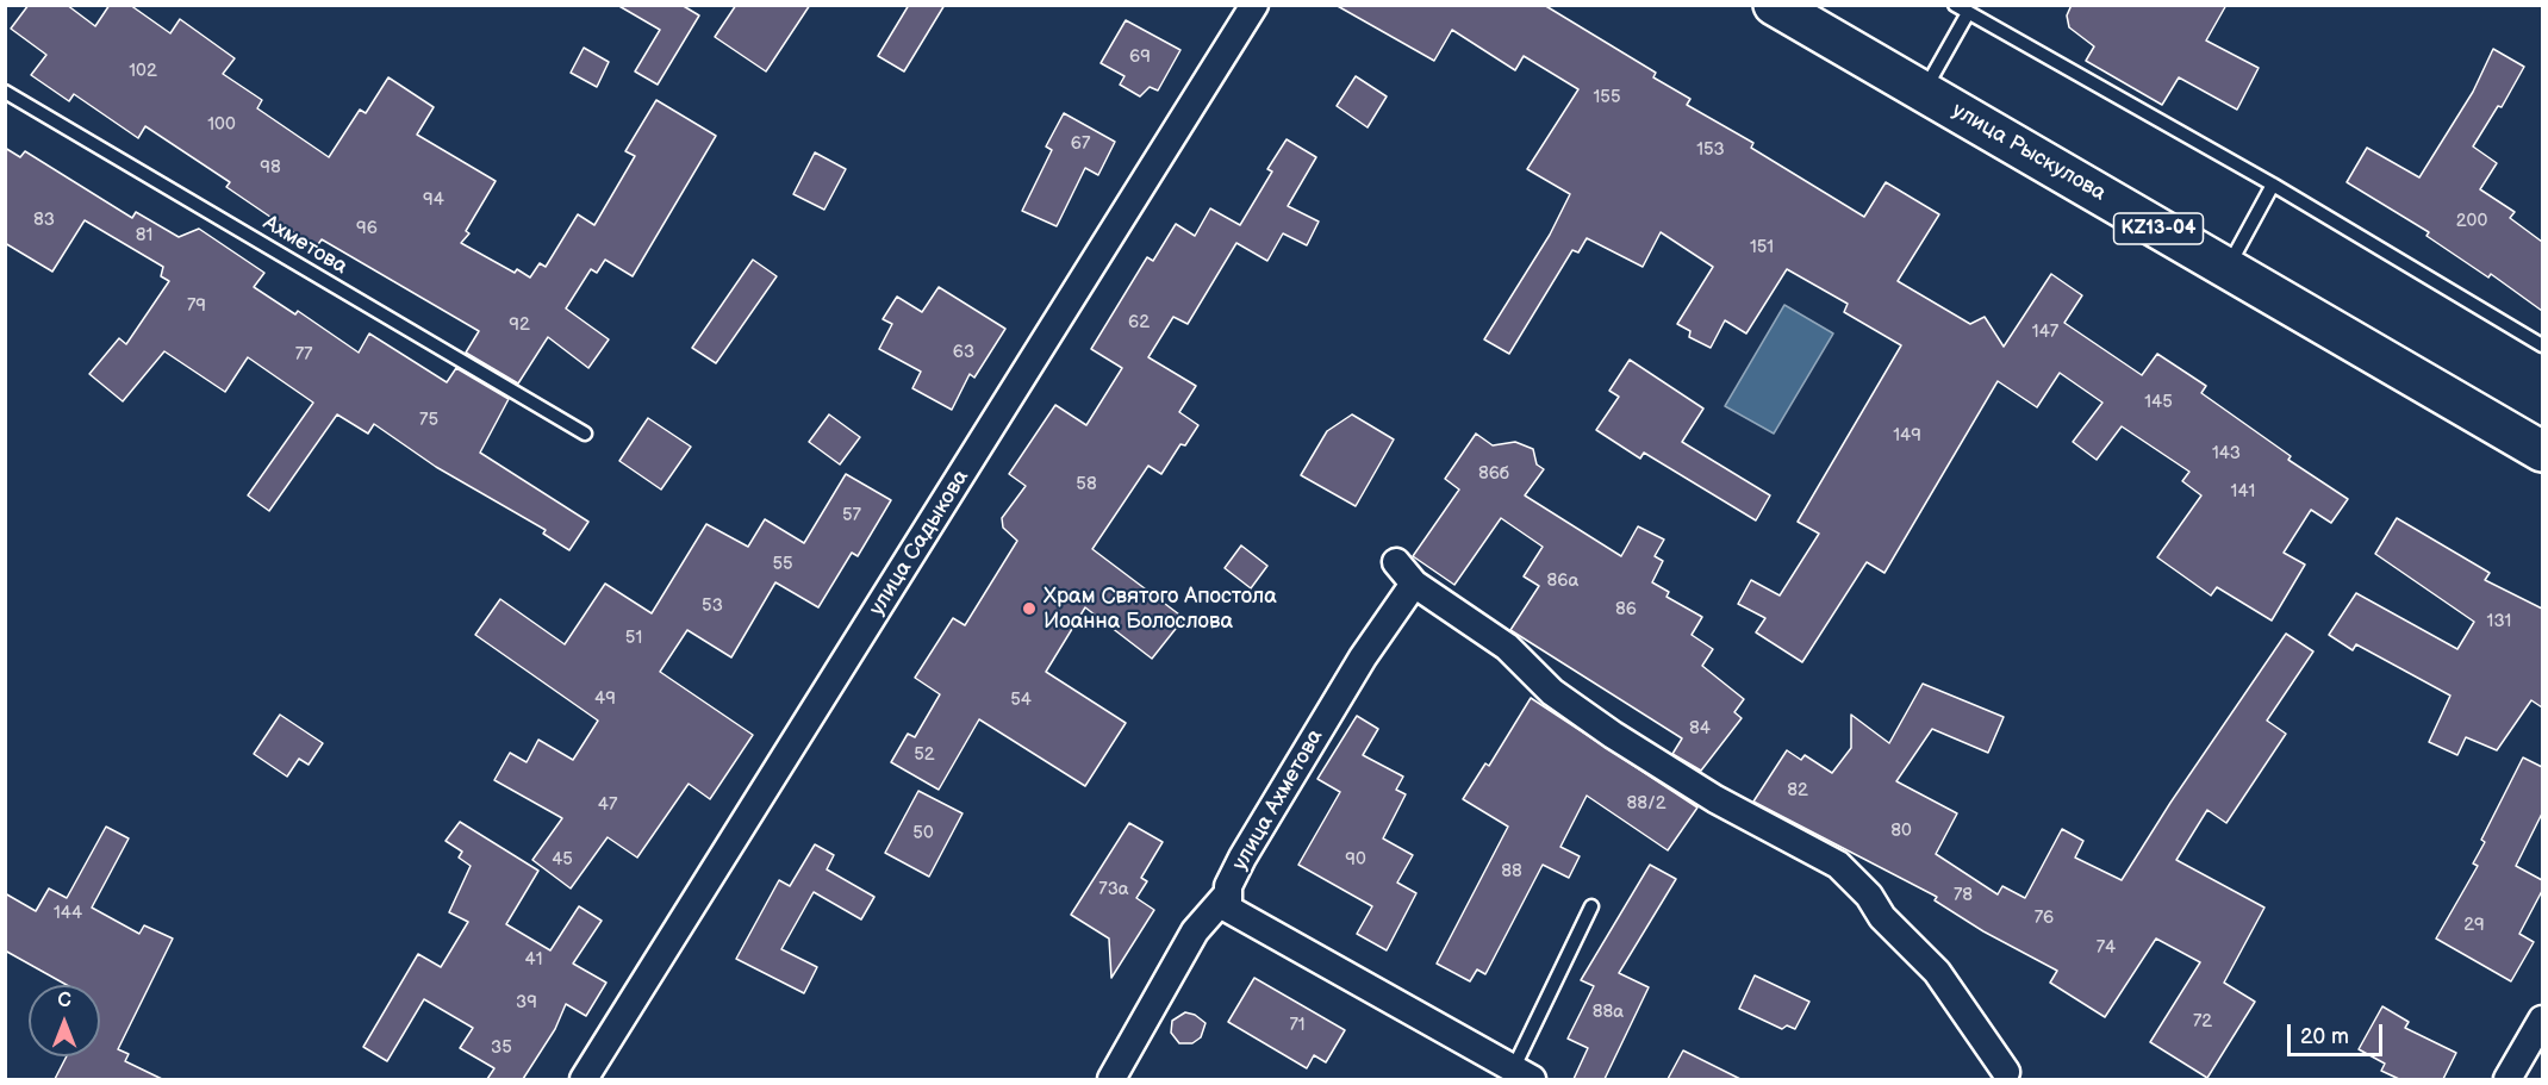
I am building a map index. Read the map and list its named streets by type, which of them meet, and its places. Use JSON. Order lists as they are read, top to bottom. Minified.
{"streets":{"main road":["улица Рыскулова","KZ13-04"],"street":["улица Садыкова","улица Ахметова"],"lane":["Ахметова"]},"places":["Храм Святого Апостола Иоанна Болослова"],"house_numbers":["69","102","155","100","67","153","98","94","83","200","96","81","151","79","62","92","147","63","77","145","75","149","143","86б","58","141","57","55","86а","53","86","131","51","49","54","84","52","82","88/2","47","80","50","45","90","88","73а","78","144","76","29","74","41","39","88а","72","71","35"],"scale_bar":"20 m","north":"top"}
